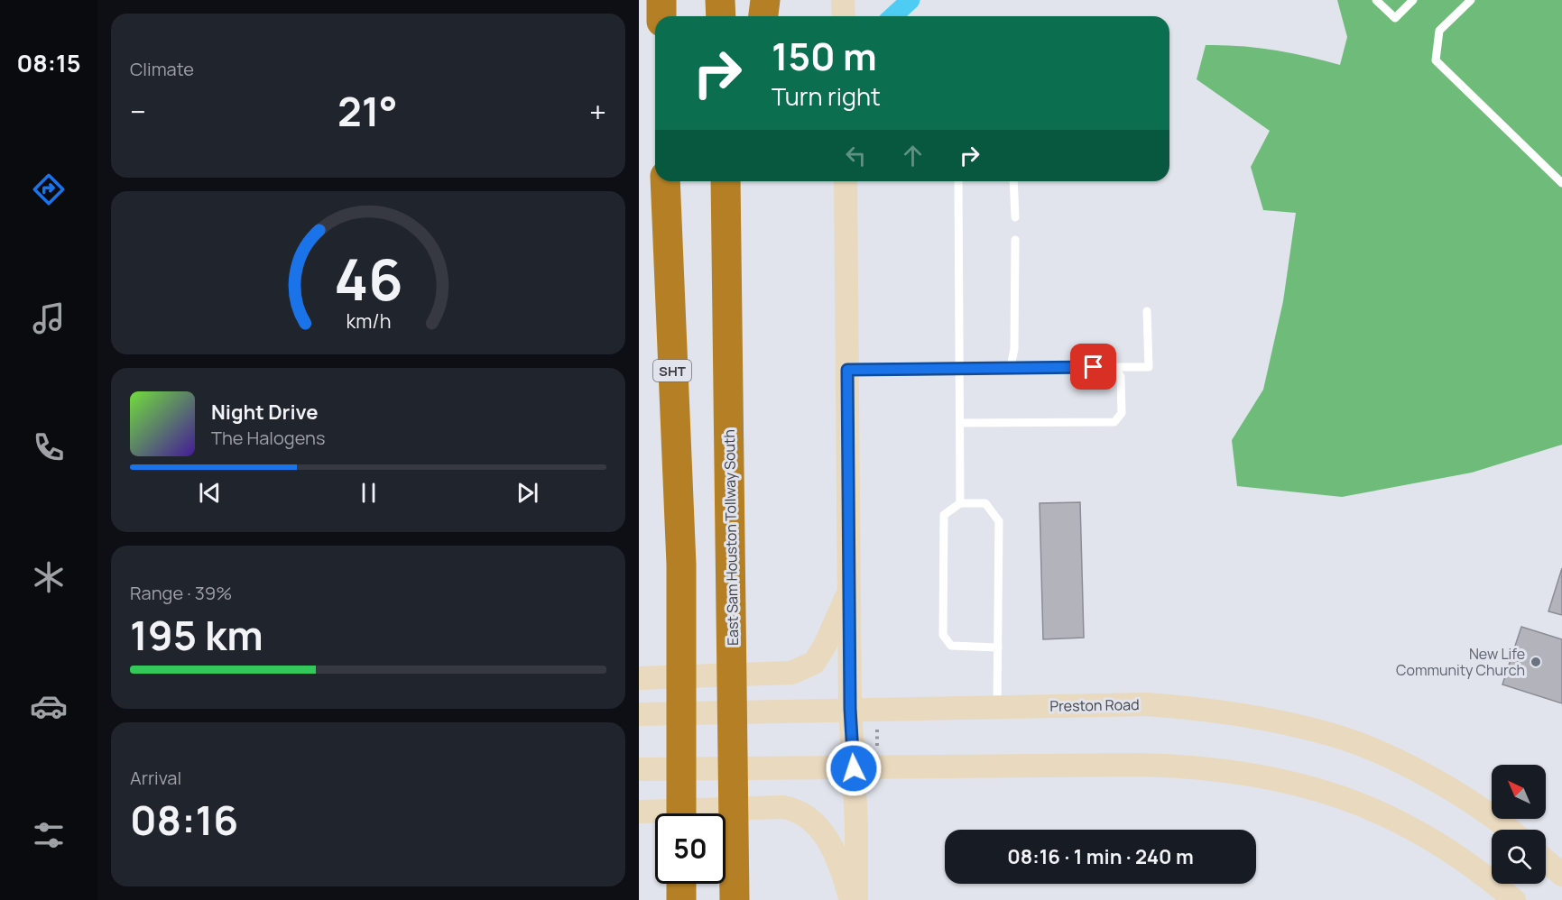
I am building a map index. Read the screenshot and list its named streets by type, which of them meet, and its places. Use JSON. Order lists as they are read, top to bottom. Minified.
{"streets":{"highway":["SHT","East Sam Houston Tollway South"],"main road":["Preston Road"]},"places":["New Life Community Church"],"north":"top left","page":{"tabs":"08:15","tile":["Climate",["Range · 39%","195 km"],["Arrival","08:16"]],"turn":["150 m","Turn right"],"heat":["−","21°","+"],"song":["Night Drive","The Halogens"],"limit":"50","trip":"08:16 · 1 min · 240 m","gauge":["46","km/h"]}}
